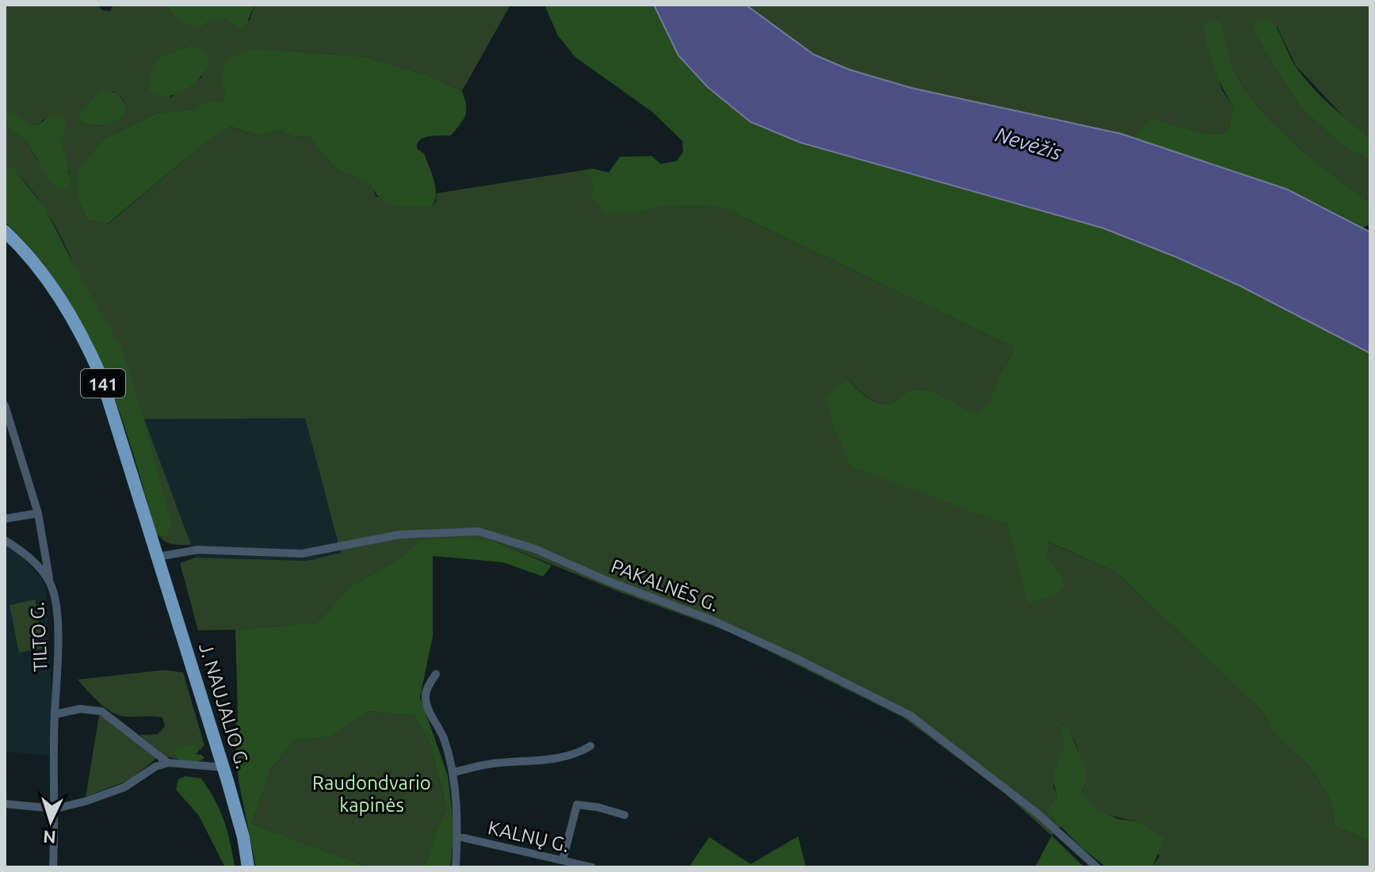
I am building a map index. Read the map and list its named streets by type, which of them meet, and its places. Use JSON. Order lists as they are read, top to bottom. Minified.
{"streets":{"main road":["141","J. NAUJALIO G."],"street":["PAKALNĖS G.","TILTO G.","KALNŲ G."]},"crossings":[["141","PAKALNĖS G."],["141","J. NAUJALIO G."],["PAKALNĖS G.","J. NAUJALIO G."]],"water":["Nevėžis"],"parks":["Raudondvario kapinės"],"north":"bottom"}
